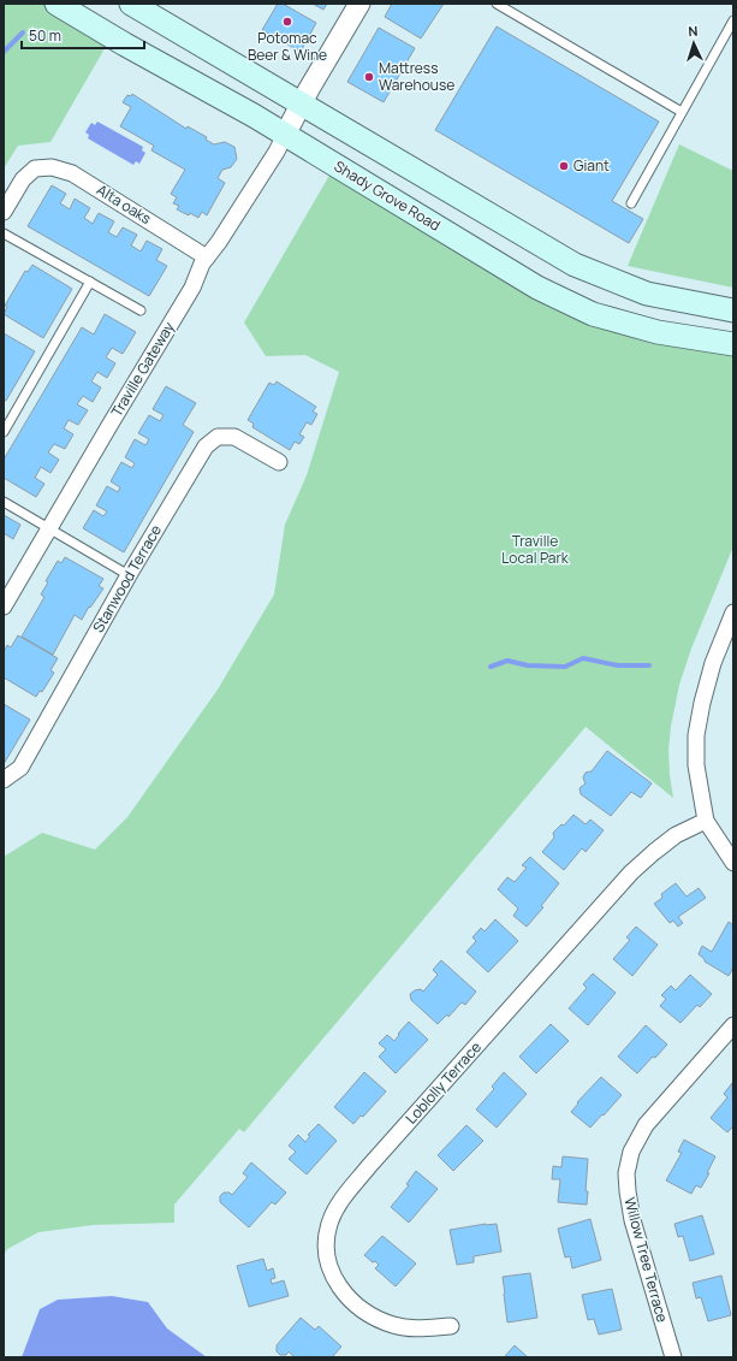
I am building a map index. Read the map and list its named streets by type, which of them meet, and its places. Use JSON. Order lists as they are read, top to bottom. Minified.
{"streets":{"main road":["Shady Grove Road"],"street":["Alta oaks","Traville Gateway","Stanwood Terrace","Loblolly Terrace","Willow Tree Terrace"]},"crossings":[["Shady Grove Road","Traville Gateway"],["Alta oaks","Traville Gateway"]],"parks":["Traville Local Park"],"places":["Potomac Beer & Wine","Mattress Warehouse","Giant"],"scale_bar":"50 m","north":"top"}
